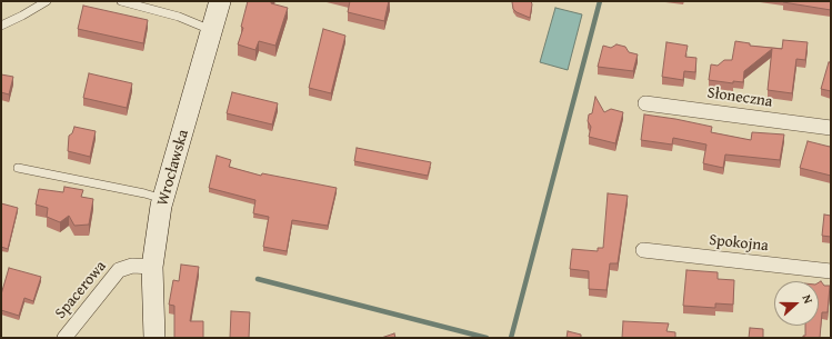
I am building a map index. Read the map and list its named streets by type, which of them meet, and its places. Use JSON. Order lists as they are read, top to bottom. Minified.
{"streets":{"street":["Słoneczna","Wrocławska","Spokojna","Spacerowa"]},"crossings":[["Wrocławska","Spacerowa"]],"north":"right"}
